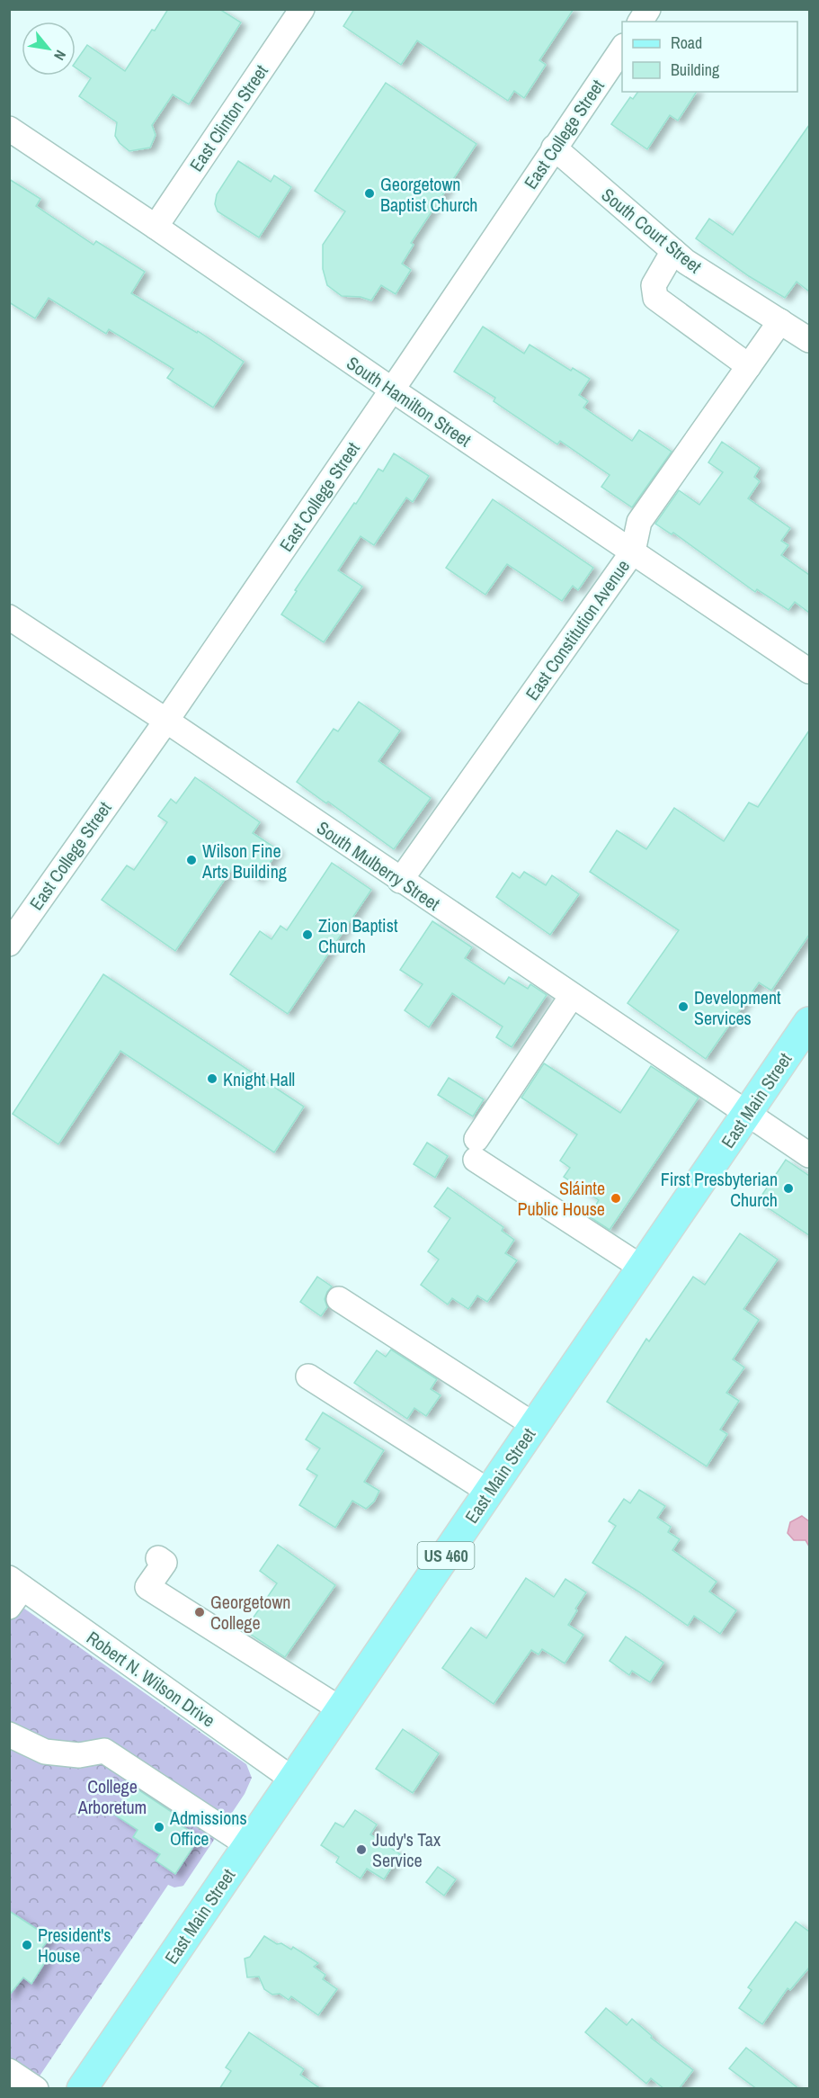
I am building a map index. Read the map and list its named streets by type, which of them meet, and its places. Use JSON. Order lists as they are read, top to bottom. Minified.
{"streets":{"main road":["East Main Street","US 460"],"street":["East Clinton Street","East College Street","South Court Street","South Hamilton Street","East Constitution Avenue","South Mulberry Street","Robert N. Wilson Drive"]},"crossings":[["East Clinton Street","South Hamilton Street"],["East College Street","South Court Street"],["East College Street","South Hamilton Street"],["East College Street","South Mulberry Street"],["South Court Street","East Constitution Avenue"],["South Hamilton Street","East Constitution Avenue"],["East Constitution Avenue","South Mulberry Street"],["South Mulberry Street","East Main Street"],["East Main Street","Robert N. Wilson Drive"]],"parks":["College Arboretum"],"places":["Georgetown Baptist Church","Wilson Fine Arts Building","Zion Baptist Church","Development Services","Knight Hall","First Presbyterian Church","Sláinte Public House","Georgetown College","Admissions Office","Judy's Tax Service","President's House"],"legend":["Road","Building"],"north":"bottom right"}
